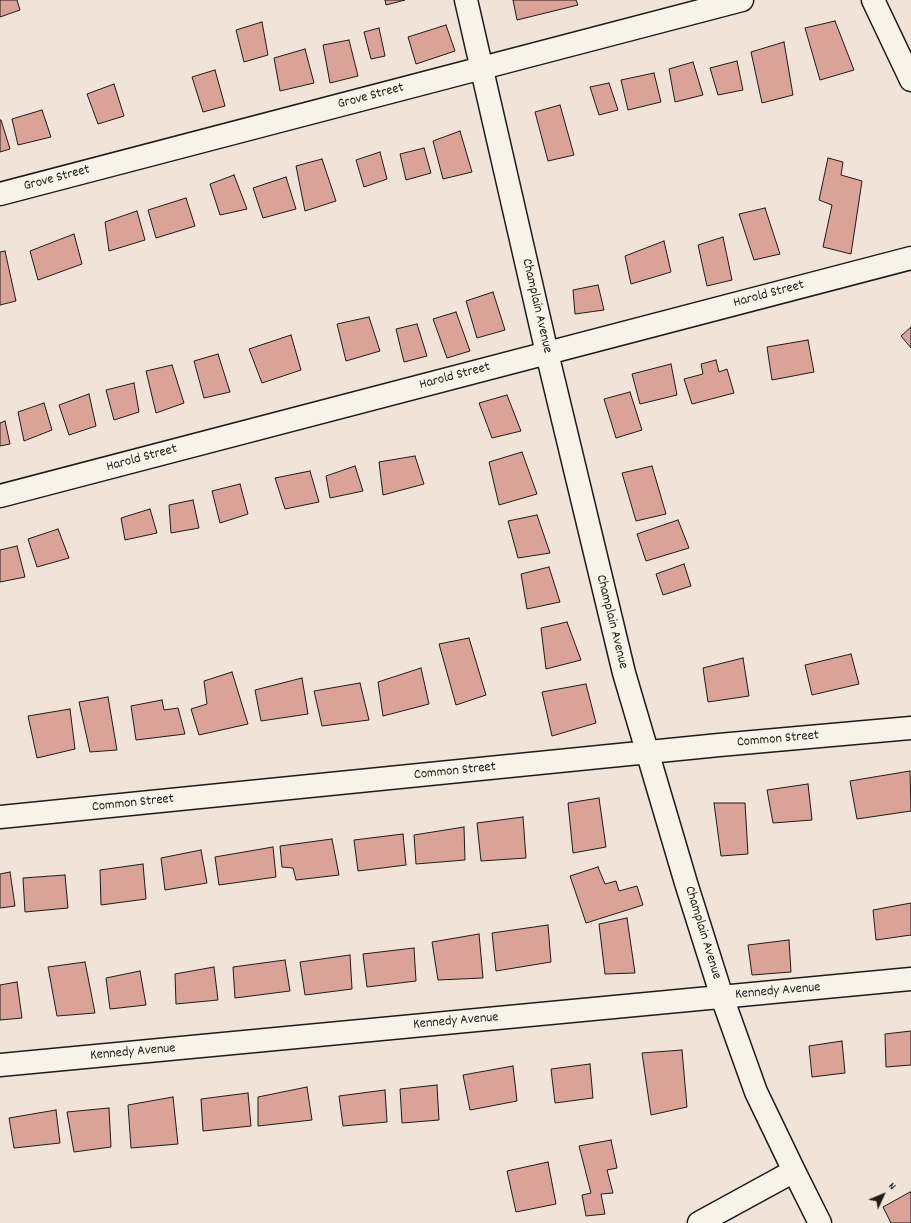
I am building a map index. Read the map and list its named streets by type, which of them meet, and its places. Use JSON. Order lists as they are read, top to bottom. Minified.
{"streets":{"street":["Grove Street","Harold Street","Champlain Avenue","Common Street","Kennedy Avenue"]},"crossings":[["Grove Street","Champlain Avenue"],["Harold Street","Champlain Avenue"],["Champlain Avenue","Common Street"],["Champlain Avenue","Kennedy Avenue"]],"north":"top right"}
